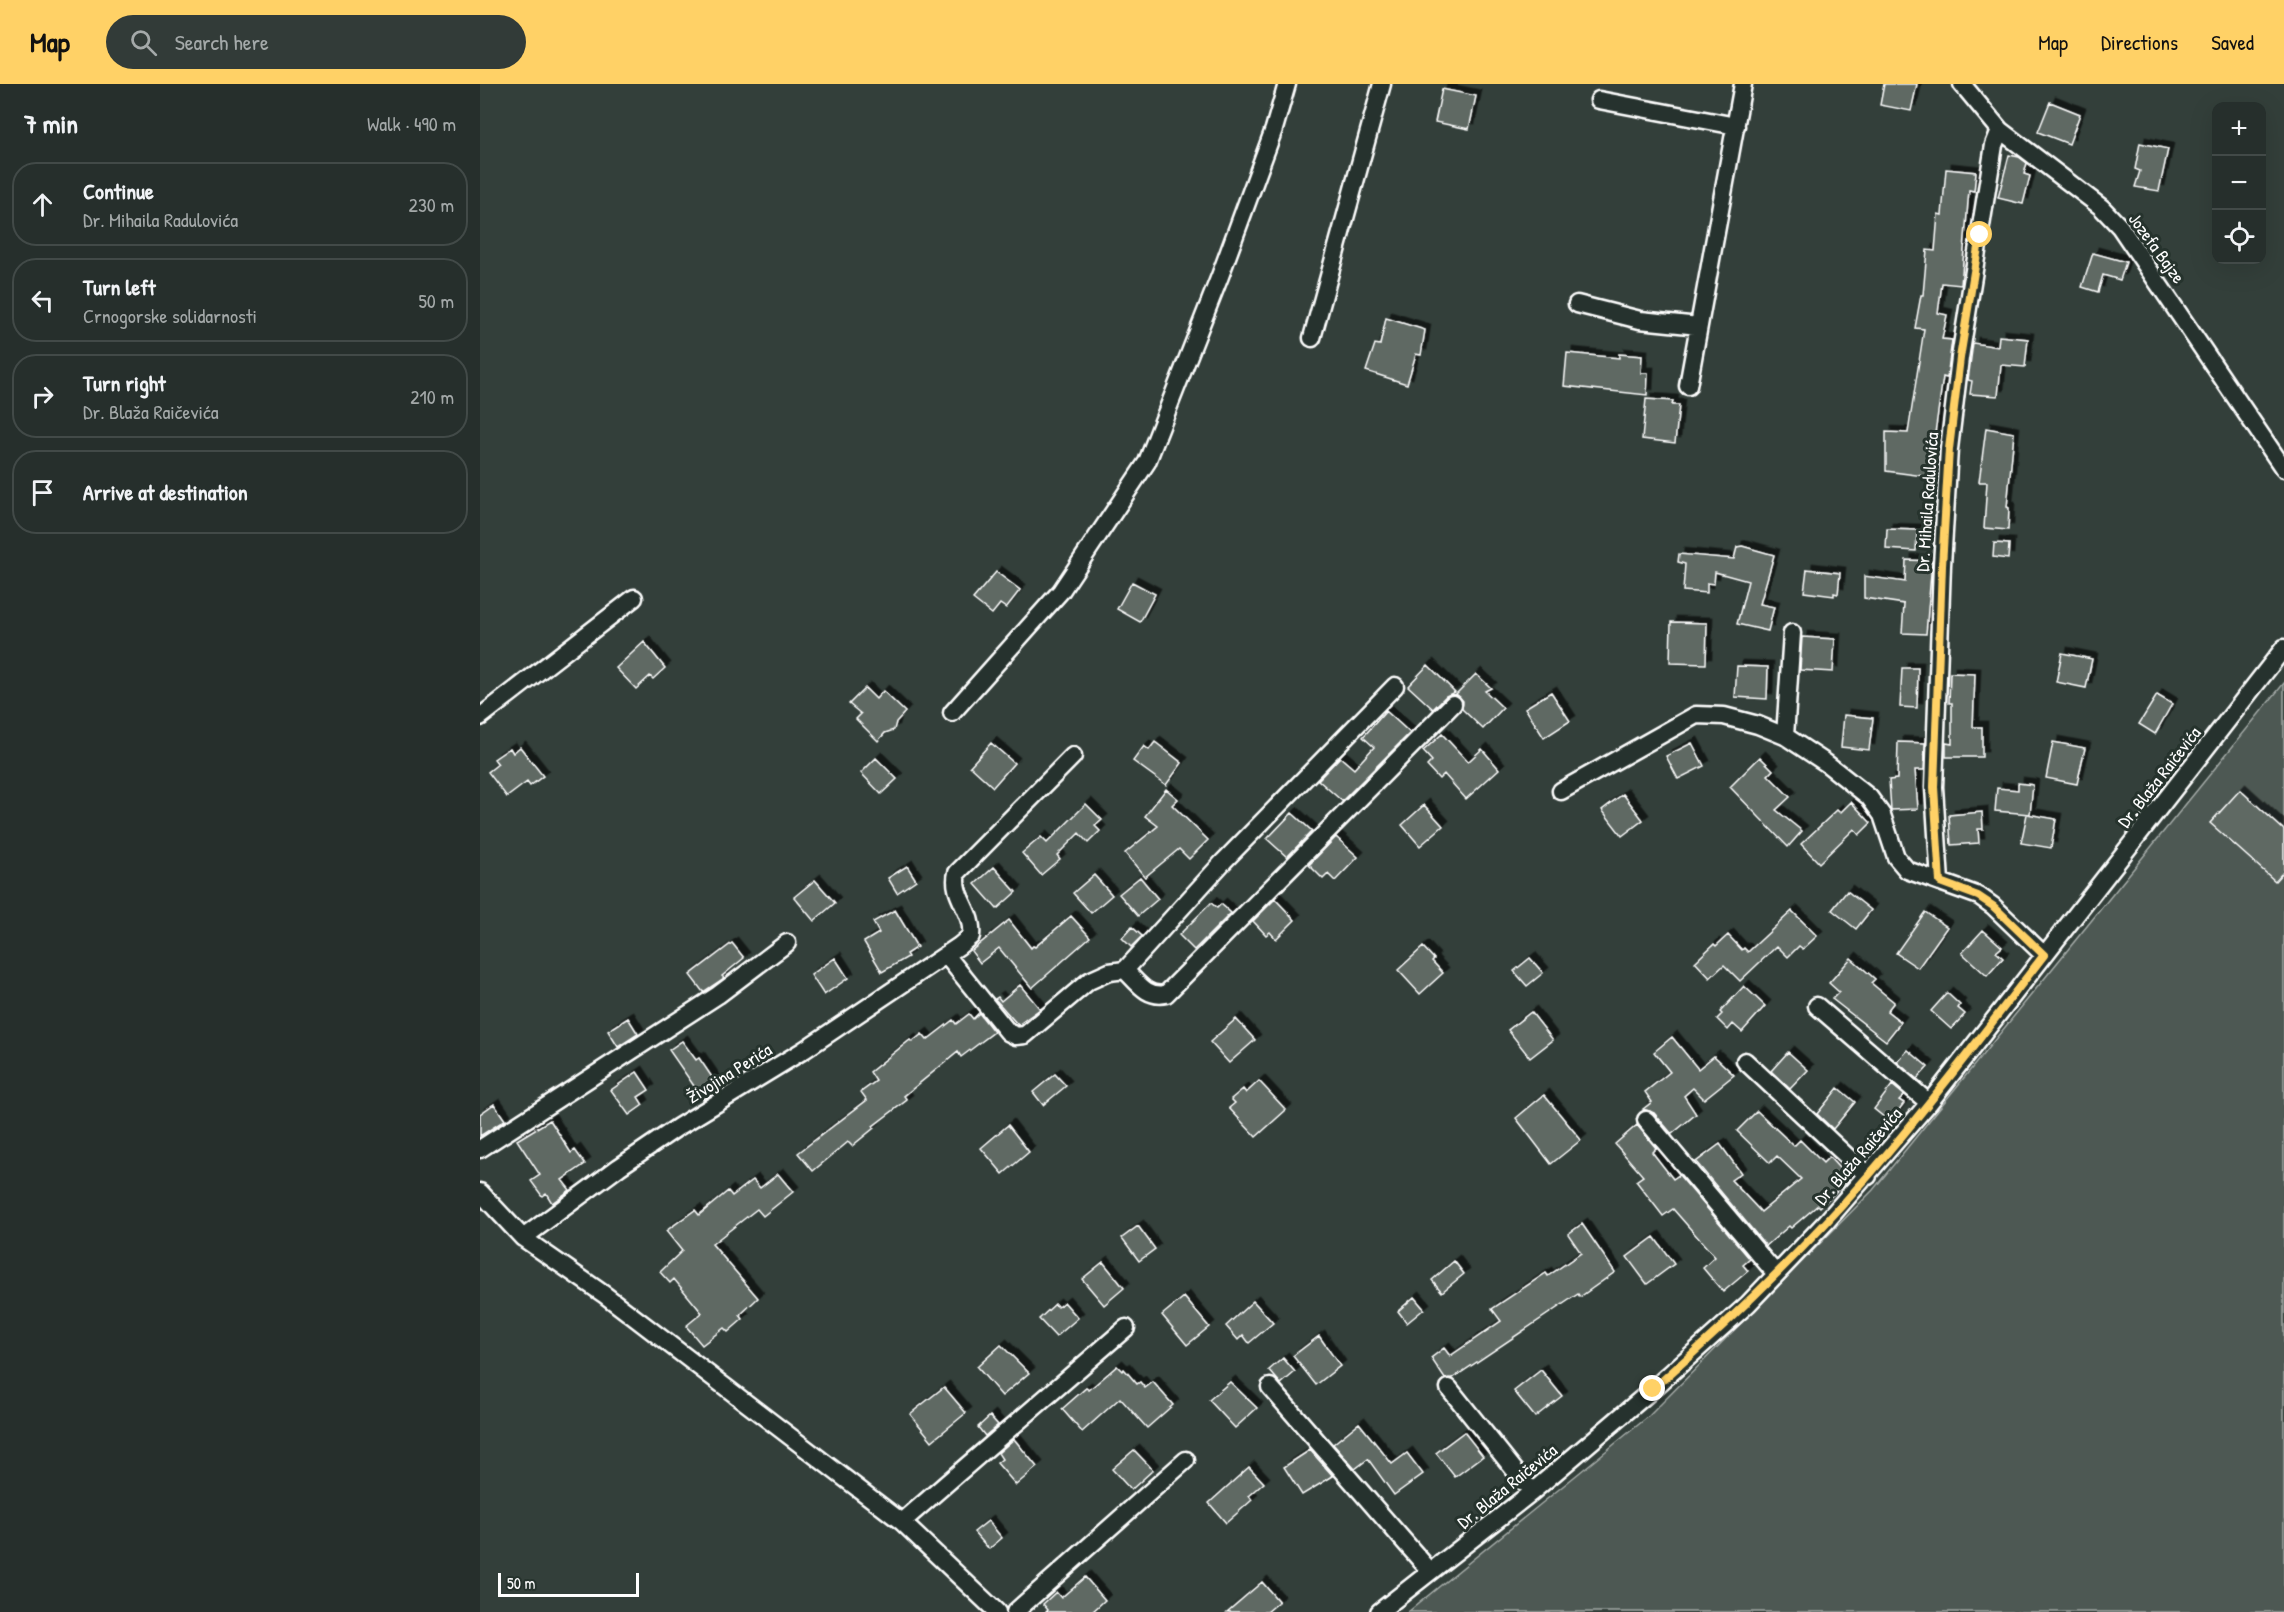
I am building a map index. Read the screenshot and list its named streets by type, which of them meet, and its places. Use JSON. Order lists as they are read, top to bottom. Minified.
{"streets":{"street":["Jozefa Bajze","Dr. Mihaila Radulovića","Dr. Blaža Raičevića","Živojina Perića"]},"crossings":[["Jozefa Bajze","Dr. Mihaila Radulovića"]],"scale_bar":"50 m","page":{"header":"Map","search":"Search here","nav":["Map","Directions","Saved"],"heading":["7 min","Walk · 490 m"],"map_buttons":["+","−"],"list":[["Continue","Dr. Mihaila Radulovića","230 m"],["Turn left","Crnogorske solidarnosti","50 m"],["Turn right","Dr. Blaža Raičevića","210 m"],"Arrive at destination"],"scale":"50 m"}}
